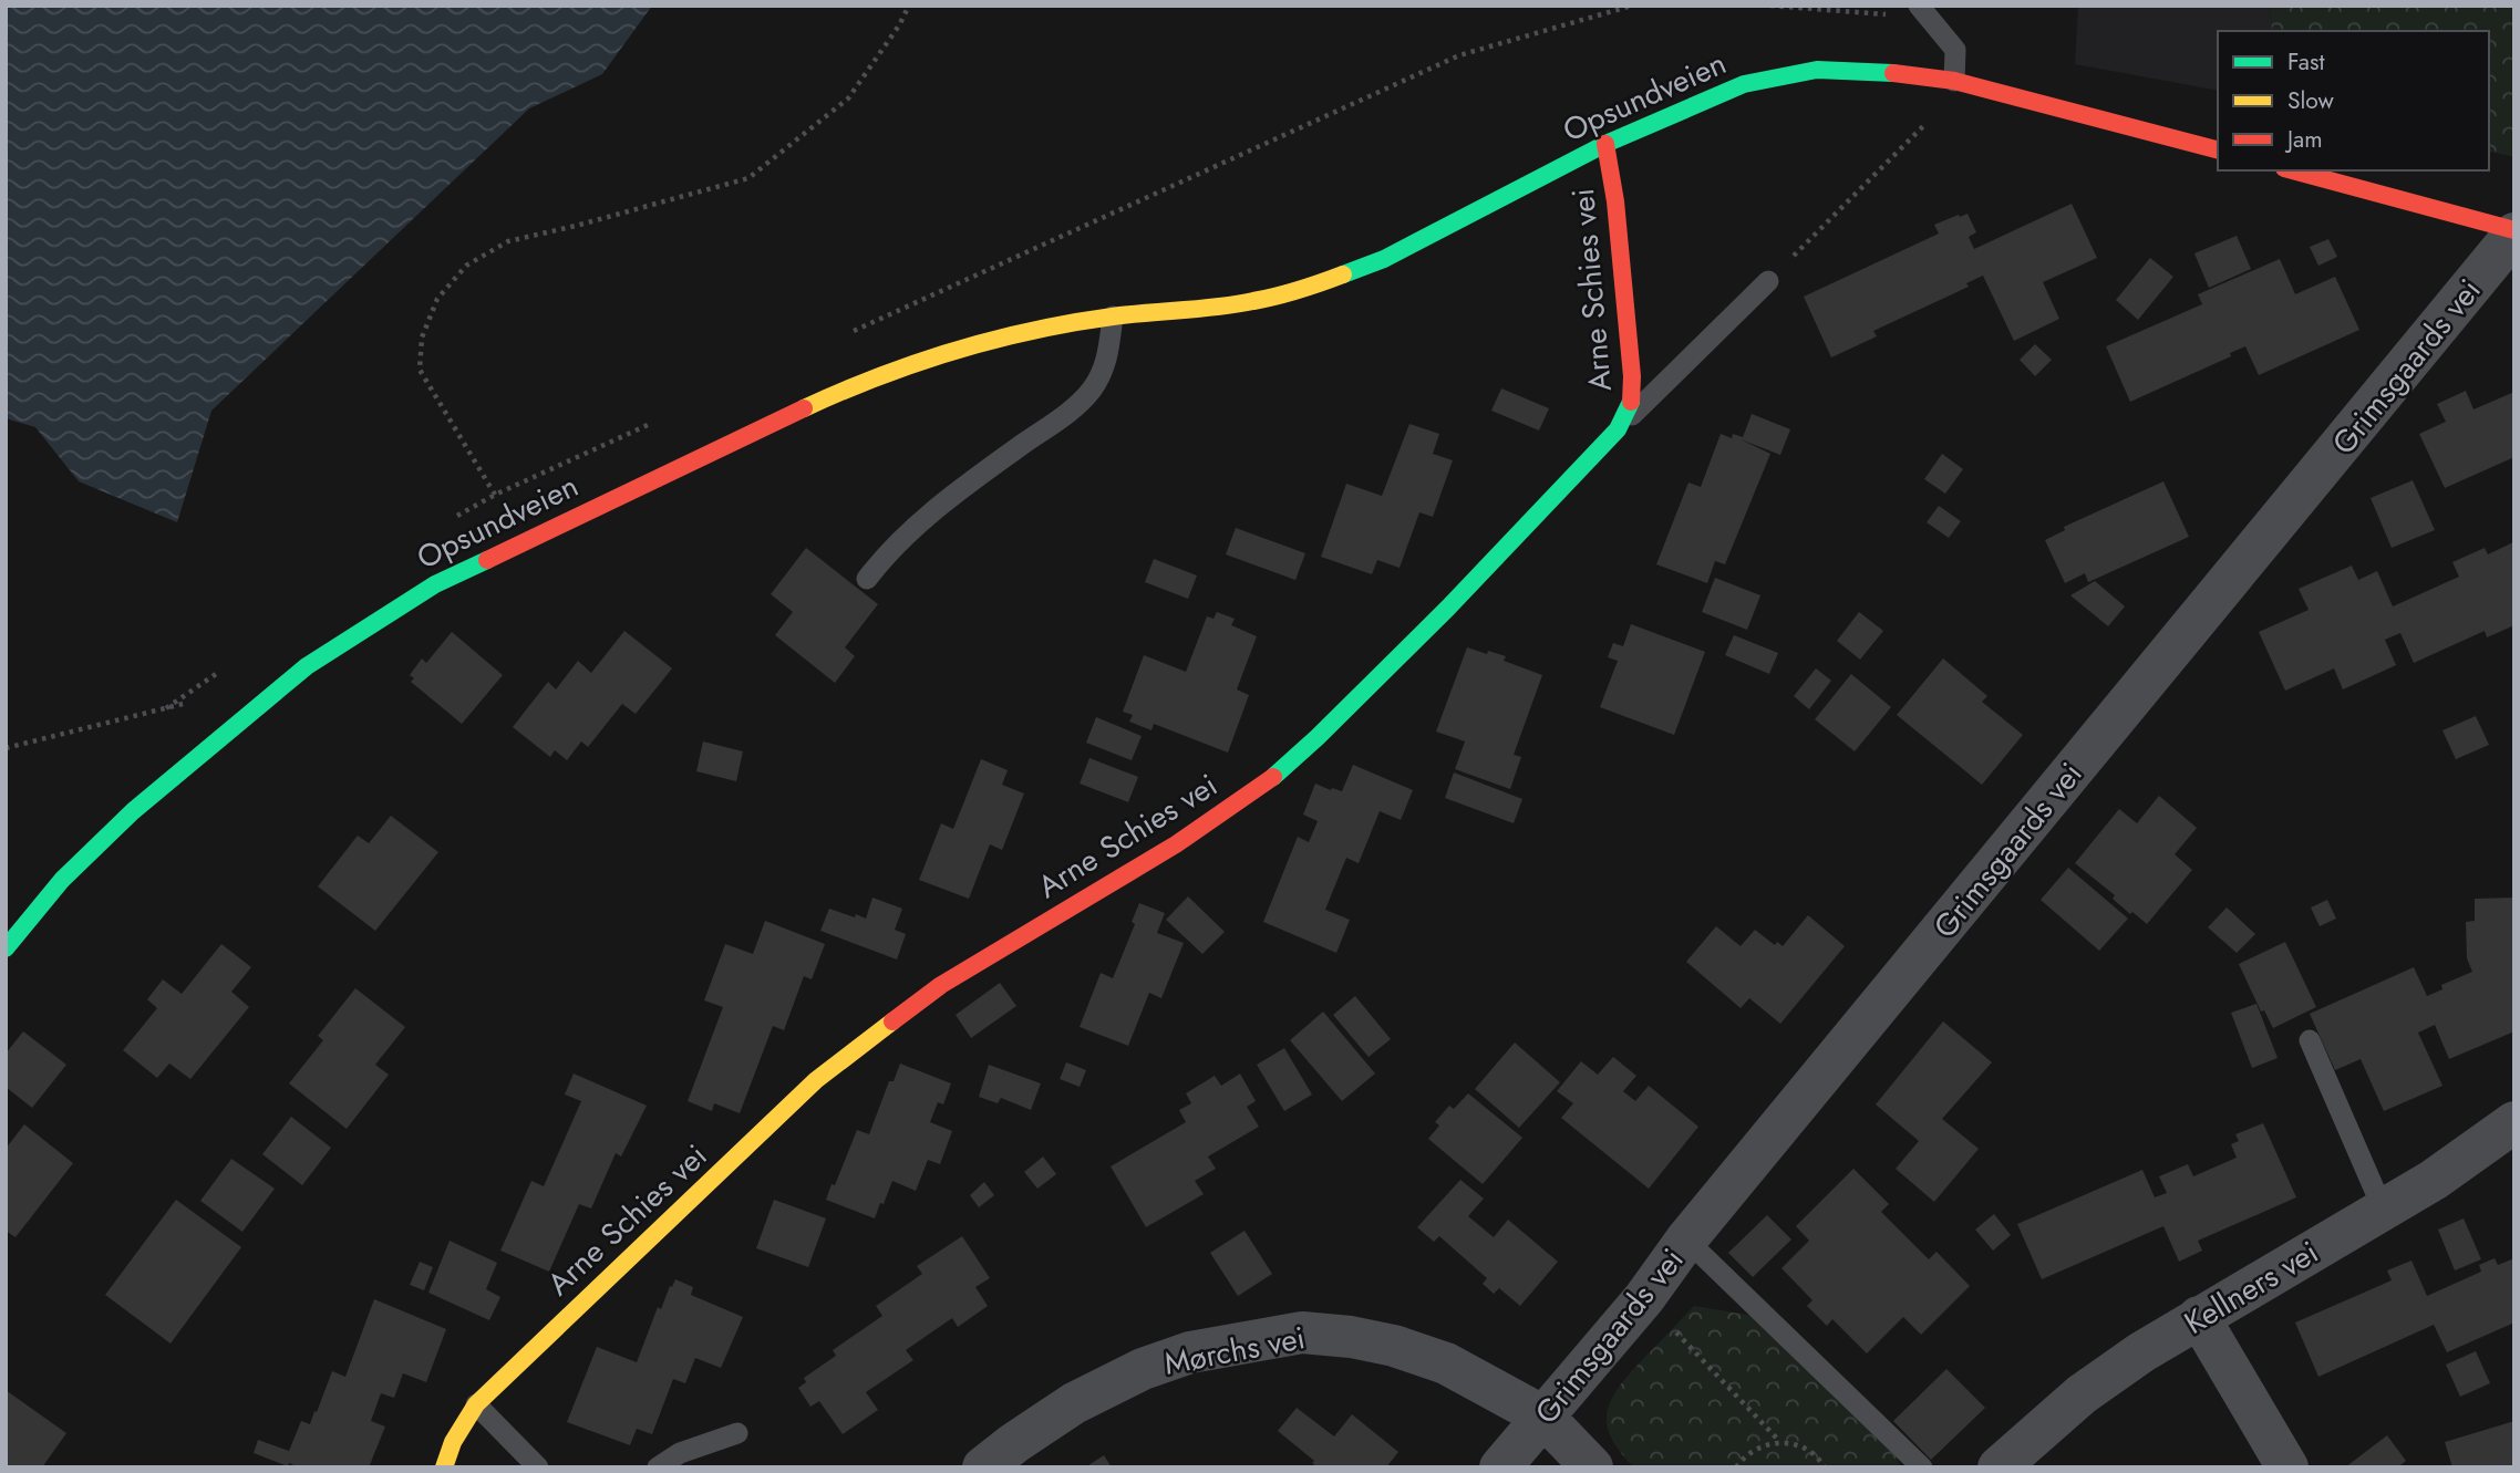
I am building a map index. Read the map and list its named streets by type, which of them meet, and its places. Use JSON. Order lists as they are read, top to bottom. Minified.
{"streets":{"street":["Opsundveien","Arne Schies vei","Grimsgaards vei","Kellners vei","Mørchs vei"]},"crossings":[["Opsundveien","Arne Schies vei"],["Grimsgaards vei","Mørchs vei"]],"legend":["Fast","Slow","Jam"]}
